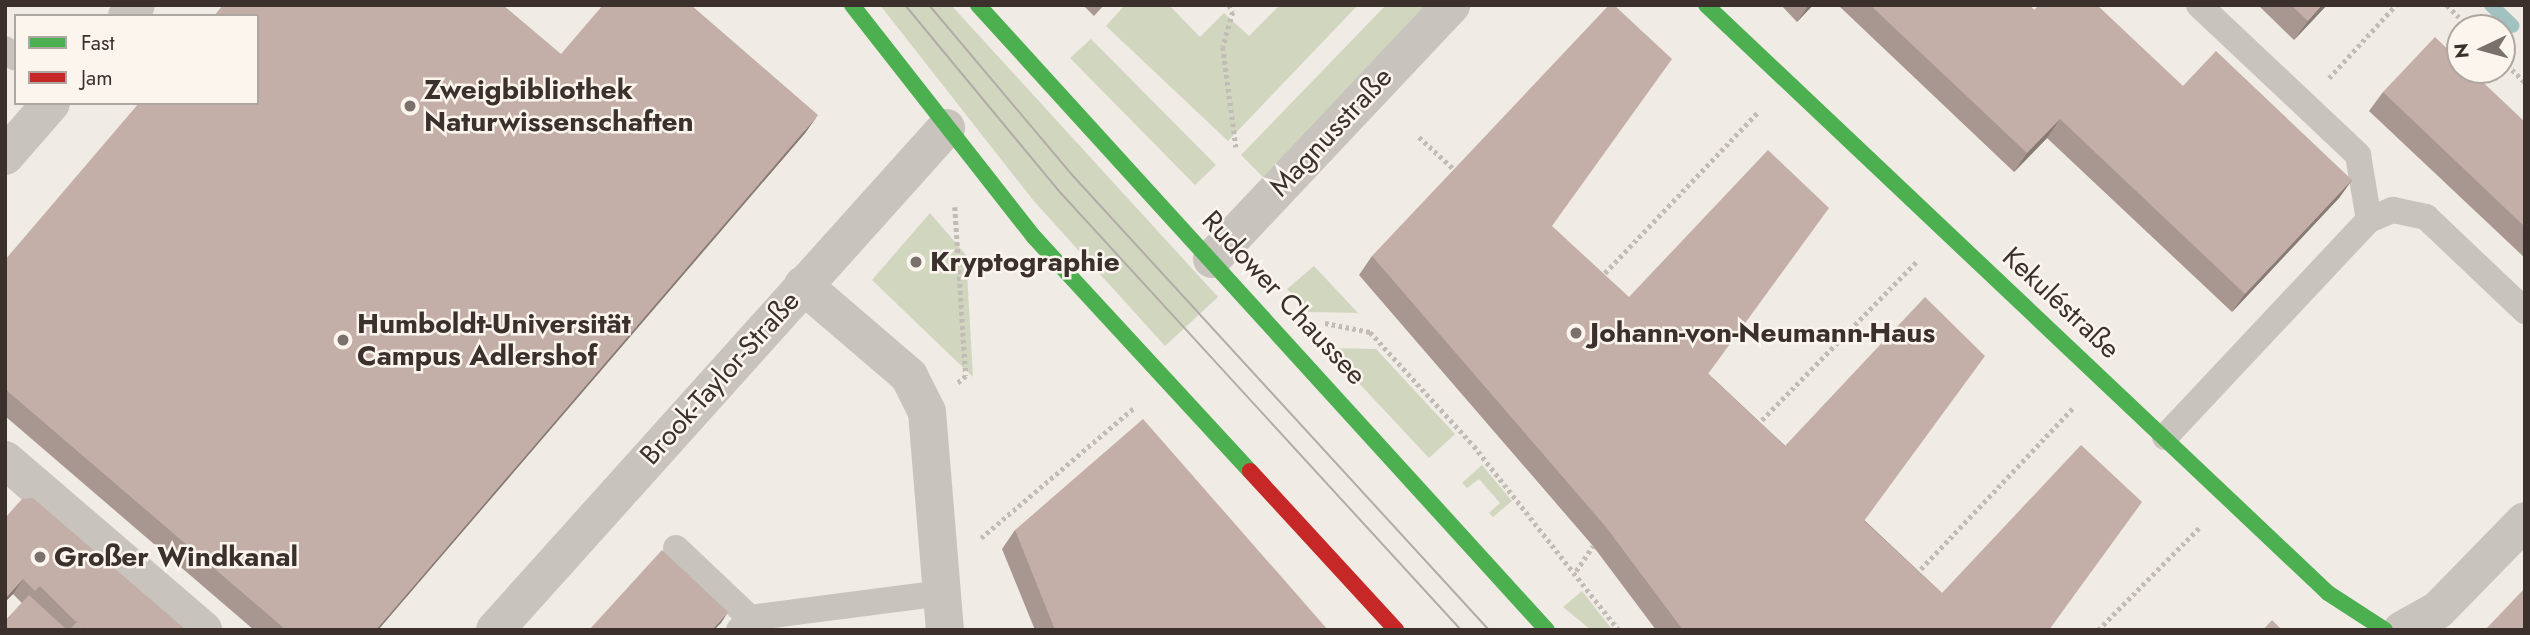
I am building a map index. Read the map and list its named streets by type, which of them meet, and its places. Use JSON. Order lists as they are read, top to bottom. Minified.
{"streets":{"main road":["Rudower Chaussee","Kekuléstraße"],"street":["Magnusstraße","Brook-Taylor-Straße"]},"crossings":[["Magnusstraße","Rudower Chaussee"]],"places":["Zweigbibliothek Naturwissenschaften","Kryptographie","Johann-von-Neumann-Haus","Humboldt-Universität Campus Adlershof","Großer Windkanal"],"legend":["Fast","Jam"],"north":"left"}
